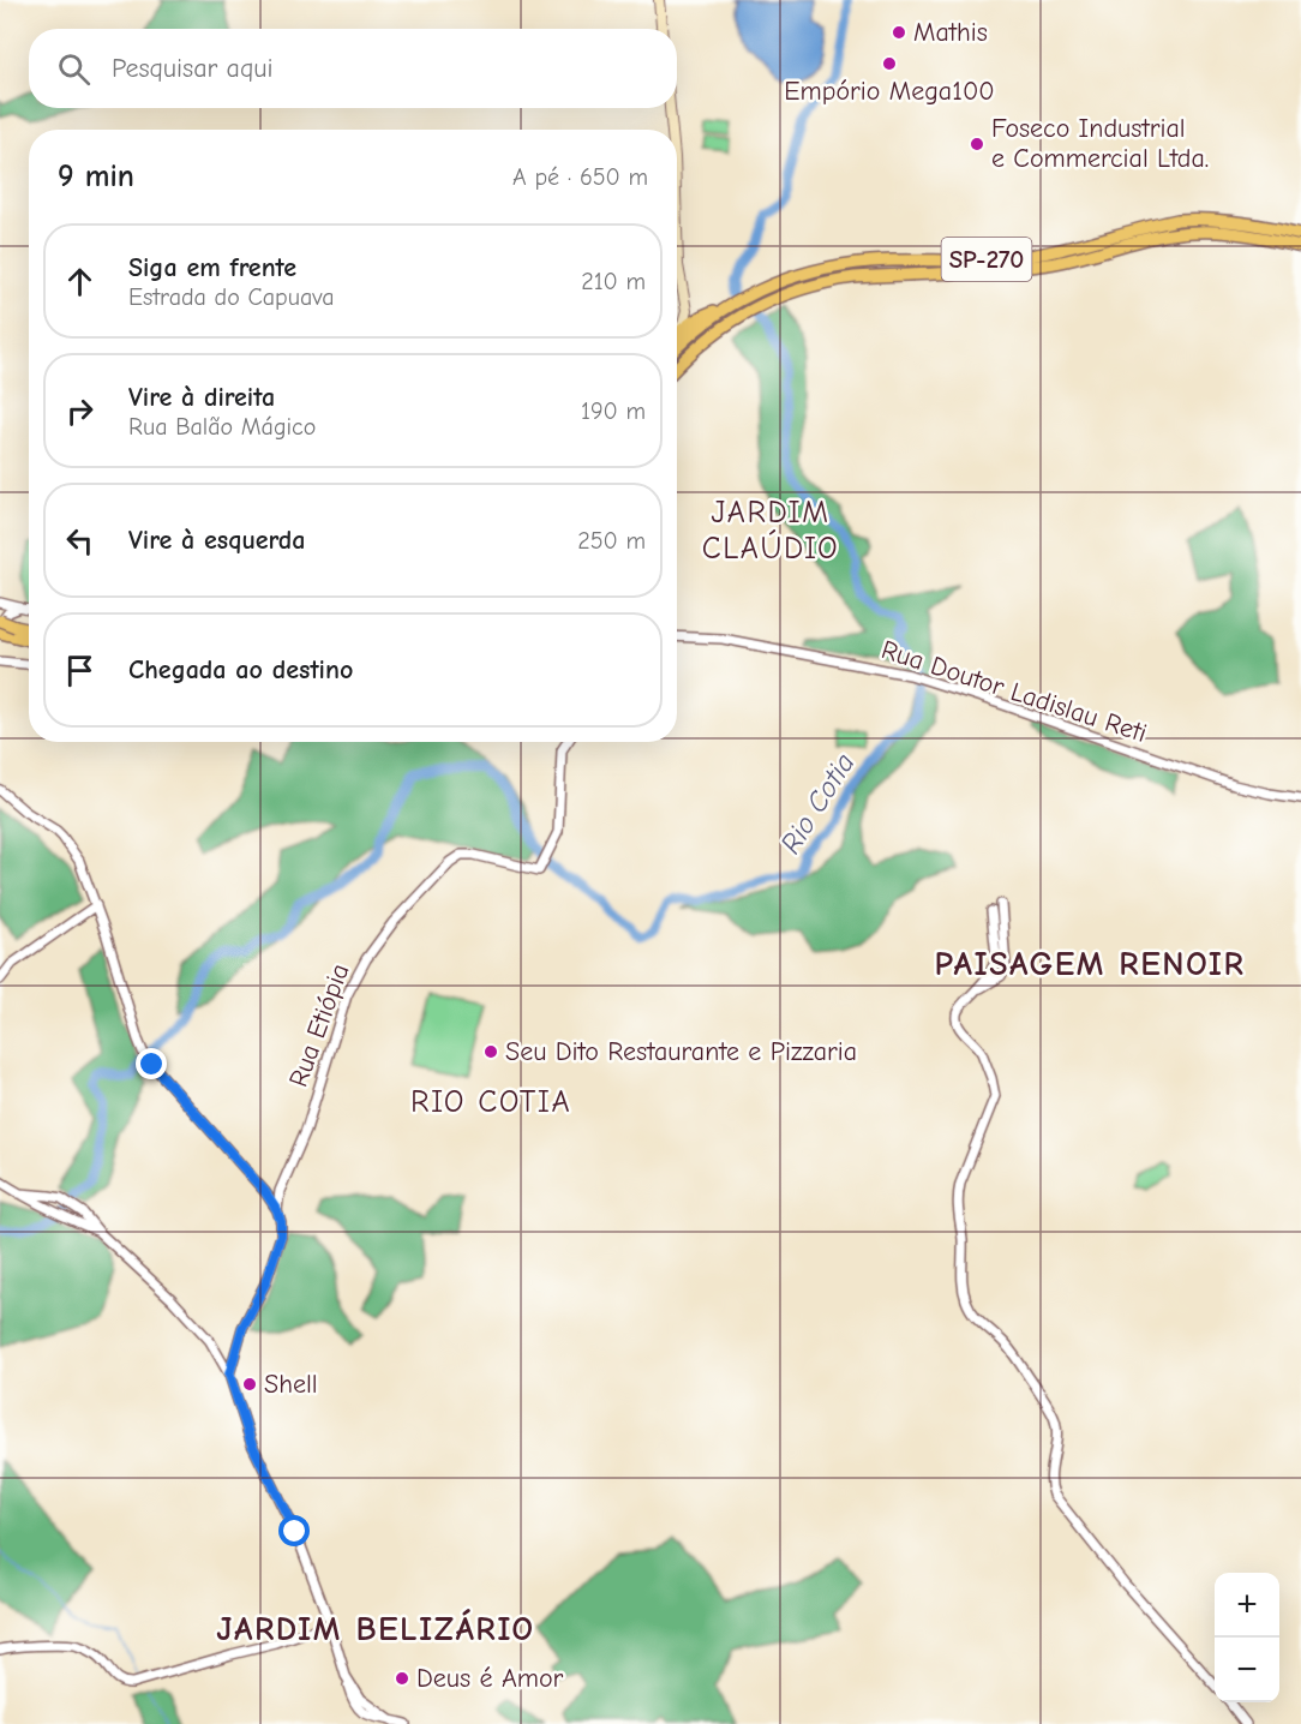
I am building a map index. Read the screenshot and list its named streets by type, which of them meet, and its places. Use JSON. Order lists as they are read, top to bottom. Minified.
{"streets":{"highway":["SP-270"],"street":["Rua Doutor Ladislau Reti","Rua Etiópia"]},"districts":["JARDIM CLAÚDIO","PAISAGEM RENOIR","RIO COTIA","JARDIM BELIZÁRIO"],"water":["Rio Cotia"],"places":["Mathis","Empório Mega100","Foseco Industrial e Commercial Ltda.","Seu Dito Restaurante e Pizzaria","Shell","Deus é Amor"],"page":{"search":"Pesquisar aqui","heading":["9 min","A pé · 650 m"],"list":[["Siga em frente","Estrada do Capuava","210 m"],["Vire à direita","Rua Balão Mágico","190 m"],["Vire à esquerda","250 m"],"Chegada ao destino"],"map_buttons":["+","−"]}}
